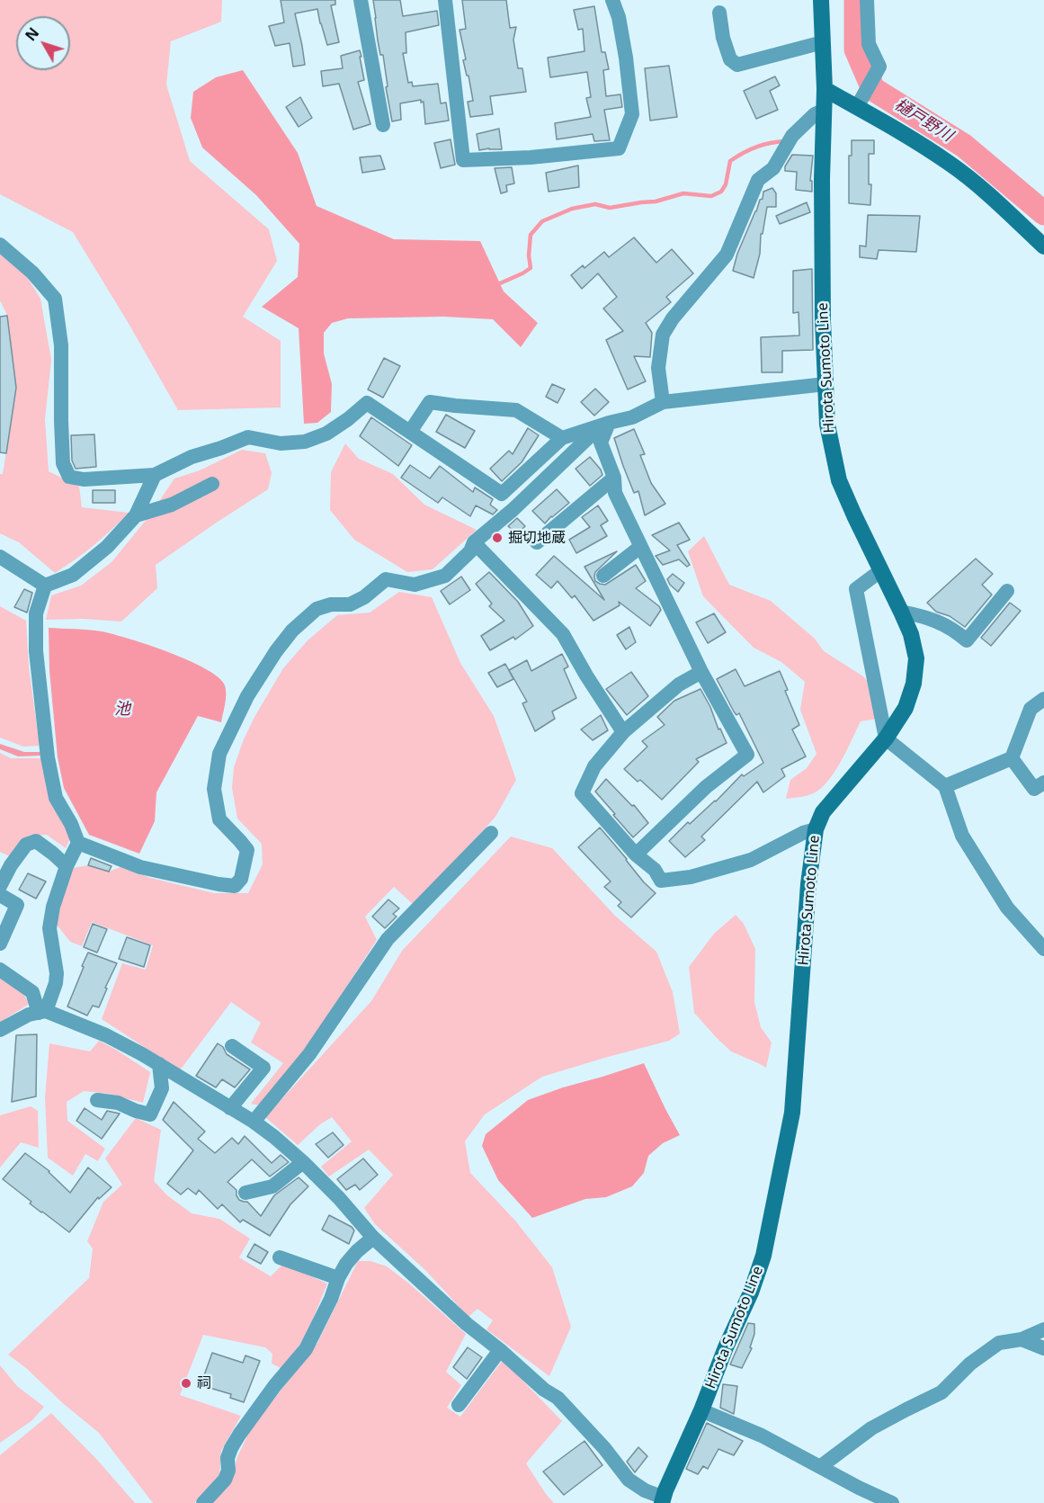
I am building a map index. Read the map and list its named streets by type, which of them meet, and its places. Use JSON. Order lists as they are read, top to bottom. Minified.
{"streets":{"main road":["Hirota Sumoto Line"]},"water":["樋戸野川","池"],"places":["掘切地蔵","祠"],"north":"top left"}
